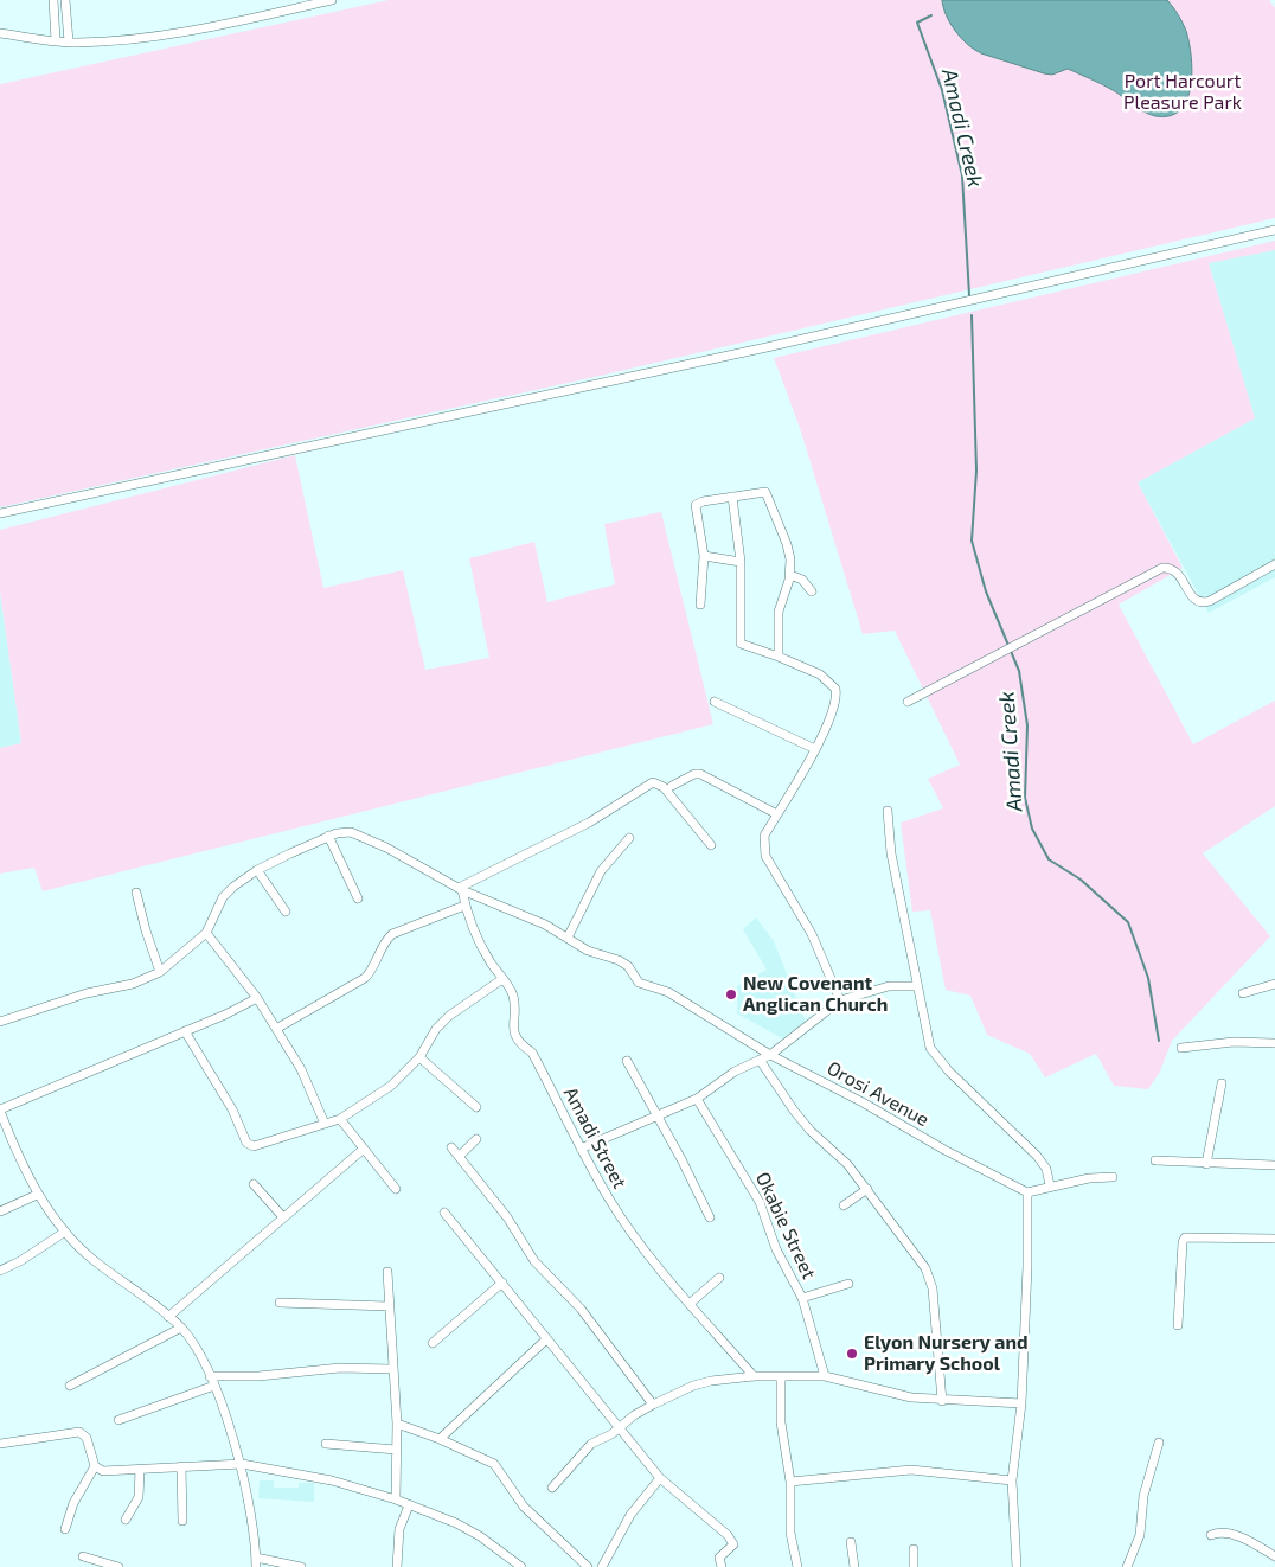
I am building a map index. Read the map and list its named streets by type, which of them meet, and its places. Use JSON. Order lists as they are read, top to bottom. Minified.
{"streets":{"street":["Orosi Avenue","Amadi Street","Okabie Street"]},"crossings":[["Orosi Avenue","Amadi Street"]],"water":["Amadi Creek"],"parks":["Port Harcourt Pleasure Park"],"places":["New Covenant Anglican Church","Elyon Nursery and Primary School"]}
